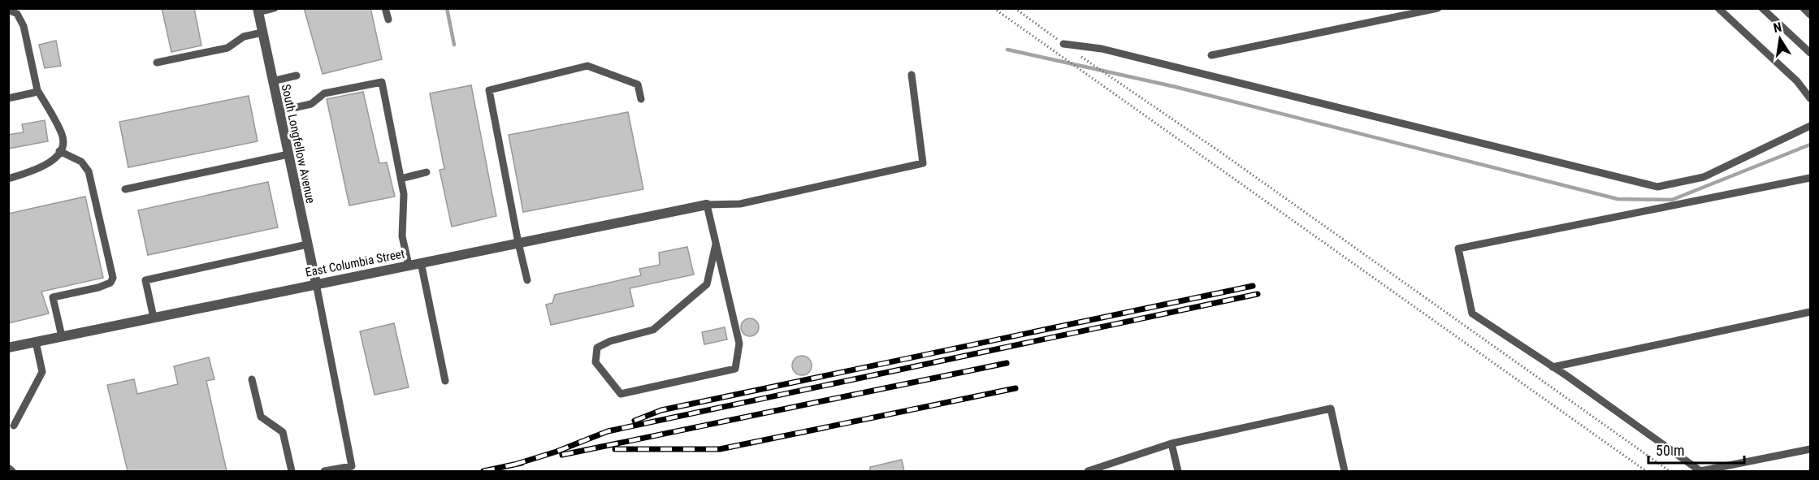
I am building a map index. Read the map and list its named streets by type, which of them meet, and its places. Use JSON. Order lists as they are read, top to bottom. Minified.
{"streets":{"street":["South Longfellow Avenue","East Columbia Street"]},"crossings":[["South Longfellow Avenue","East Columbia Street"]],"scale_bar":"50 m","north":"top"}
